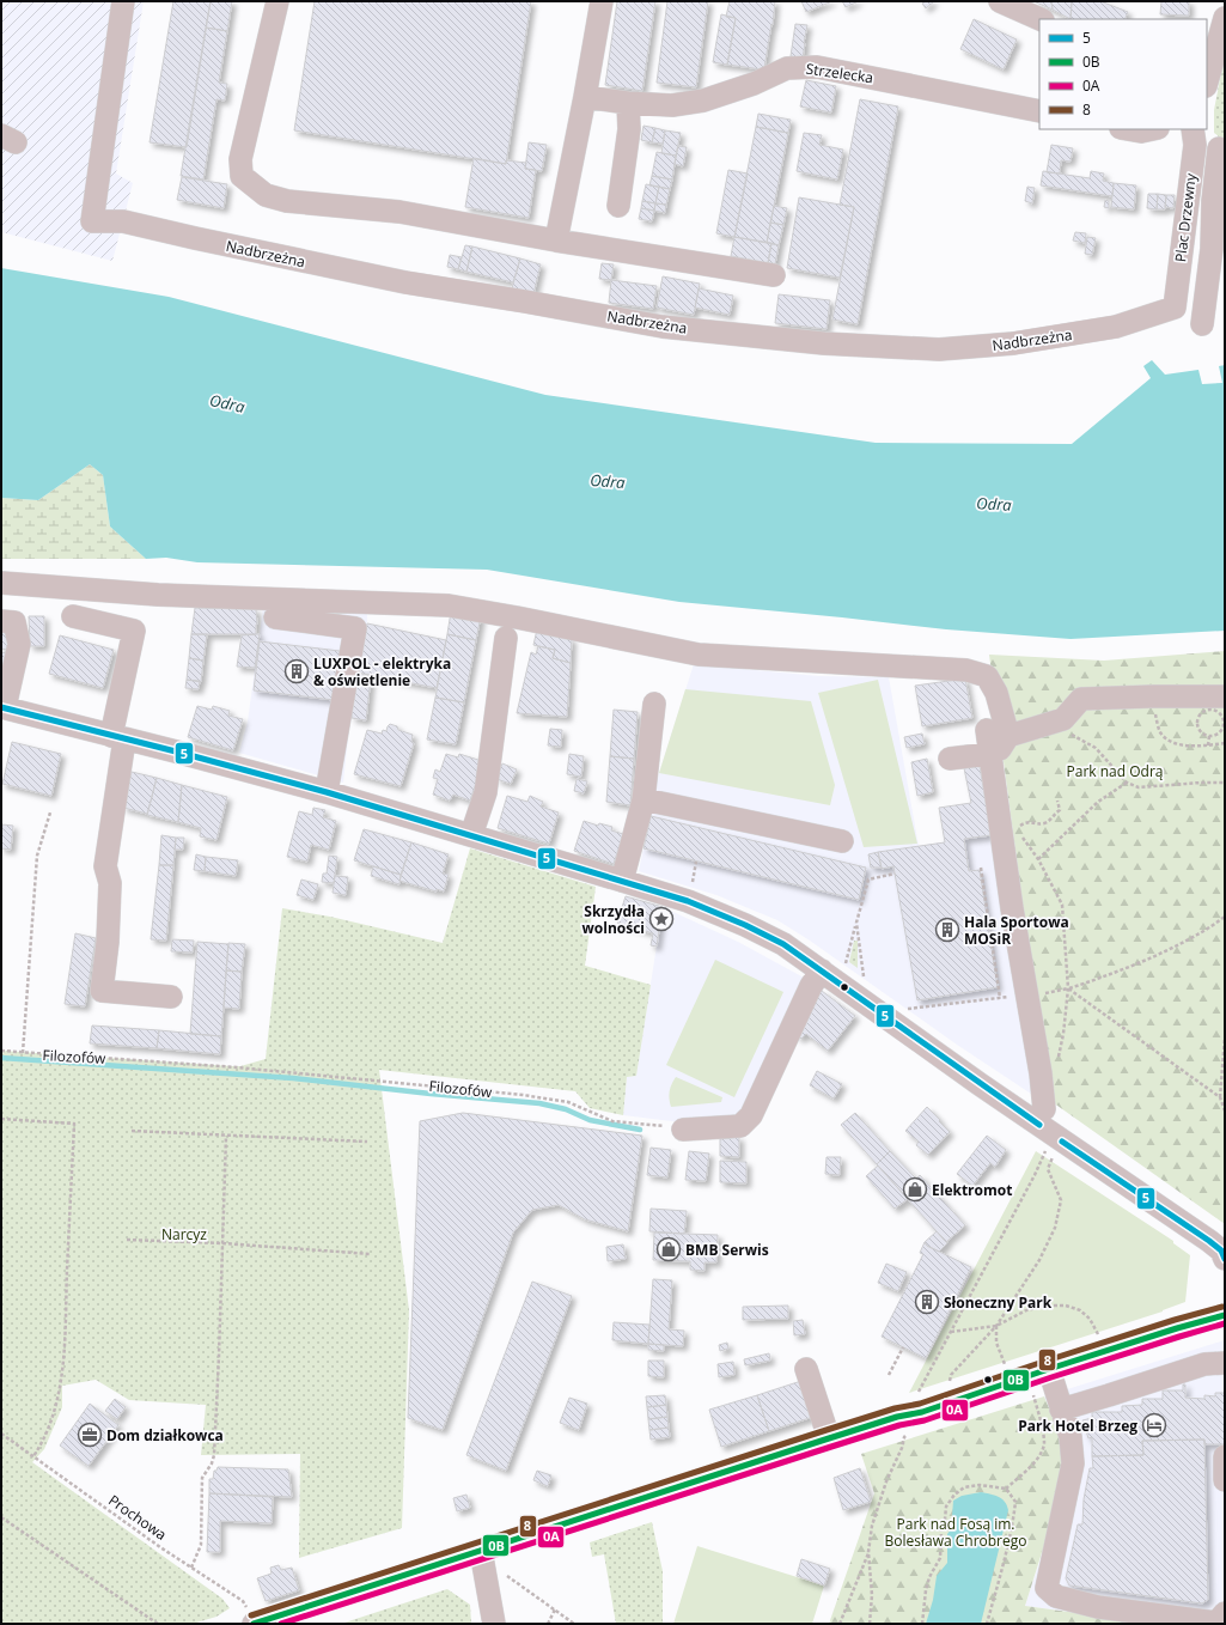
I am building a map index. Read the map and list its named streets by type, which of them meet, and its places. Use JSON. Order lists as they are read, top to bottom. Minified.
{"streets":{"street":["Strzelecka","Plac Drzewny","Nadbrzeżna"],"path":["Filozofów","Prochowa"]},"crossings":[["Plac Drzewny","Nadbrzeżna"]],"water":["Odra"],"parks":["Park nad Odrą","Narcyz","Park nad Fosą im. Bolesława Chrobrego"],"places":{"building":["LUXPOL - elektryka & oświetlenie","Hala Sportowa MOSiR","Słoneczny Park"],"place":["Skrzydła wolności"],"shop":["Elektromot","BMB Serwis"],"hotel":["Park Hotel Brzeg"],"office":["Dom działkowca"]},"lines":["transit line 5","transit line 8","transit line 0B","transit line 0A"],"legend":["5","0B","0A","8"]}
